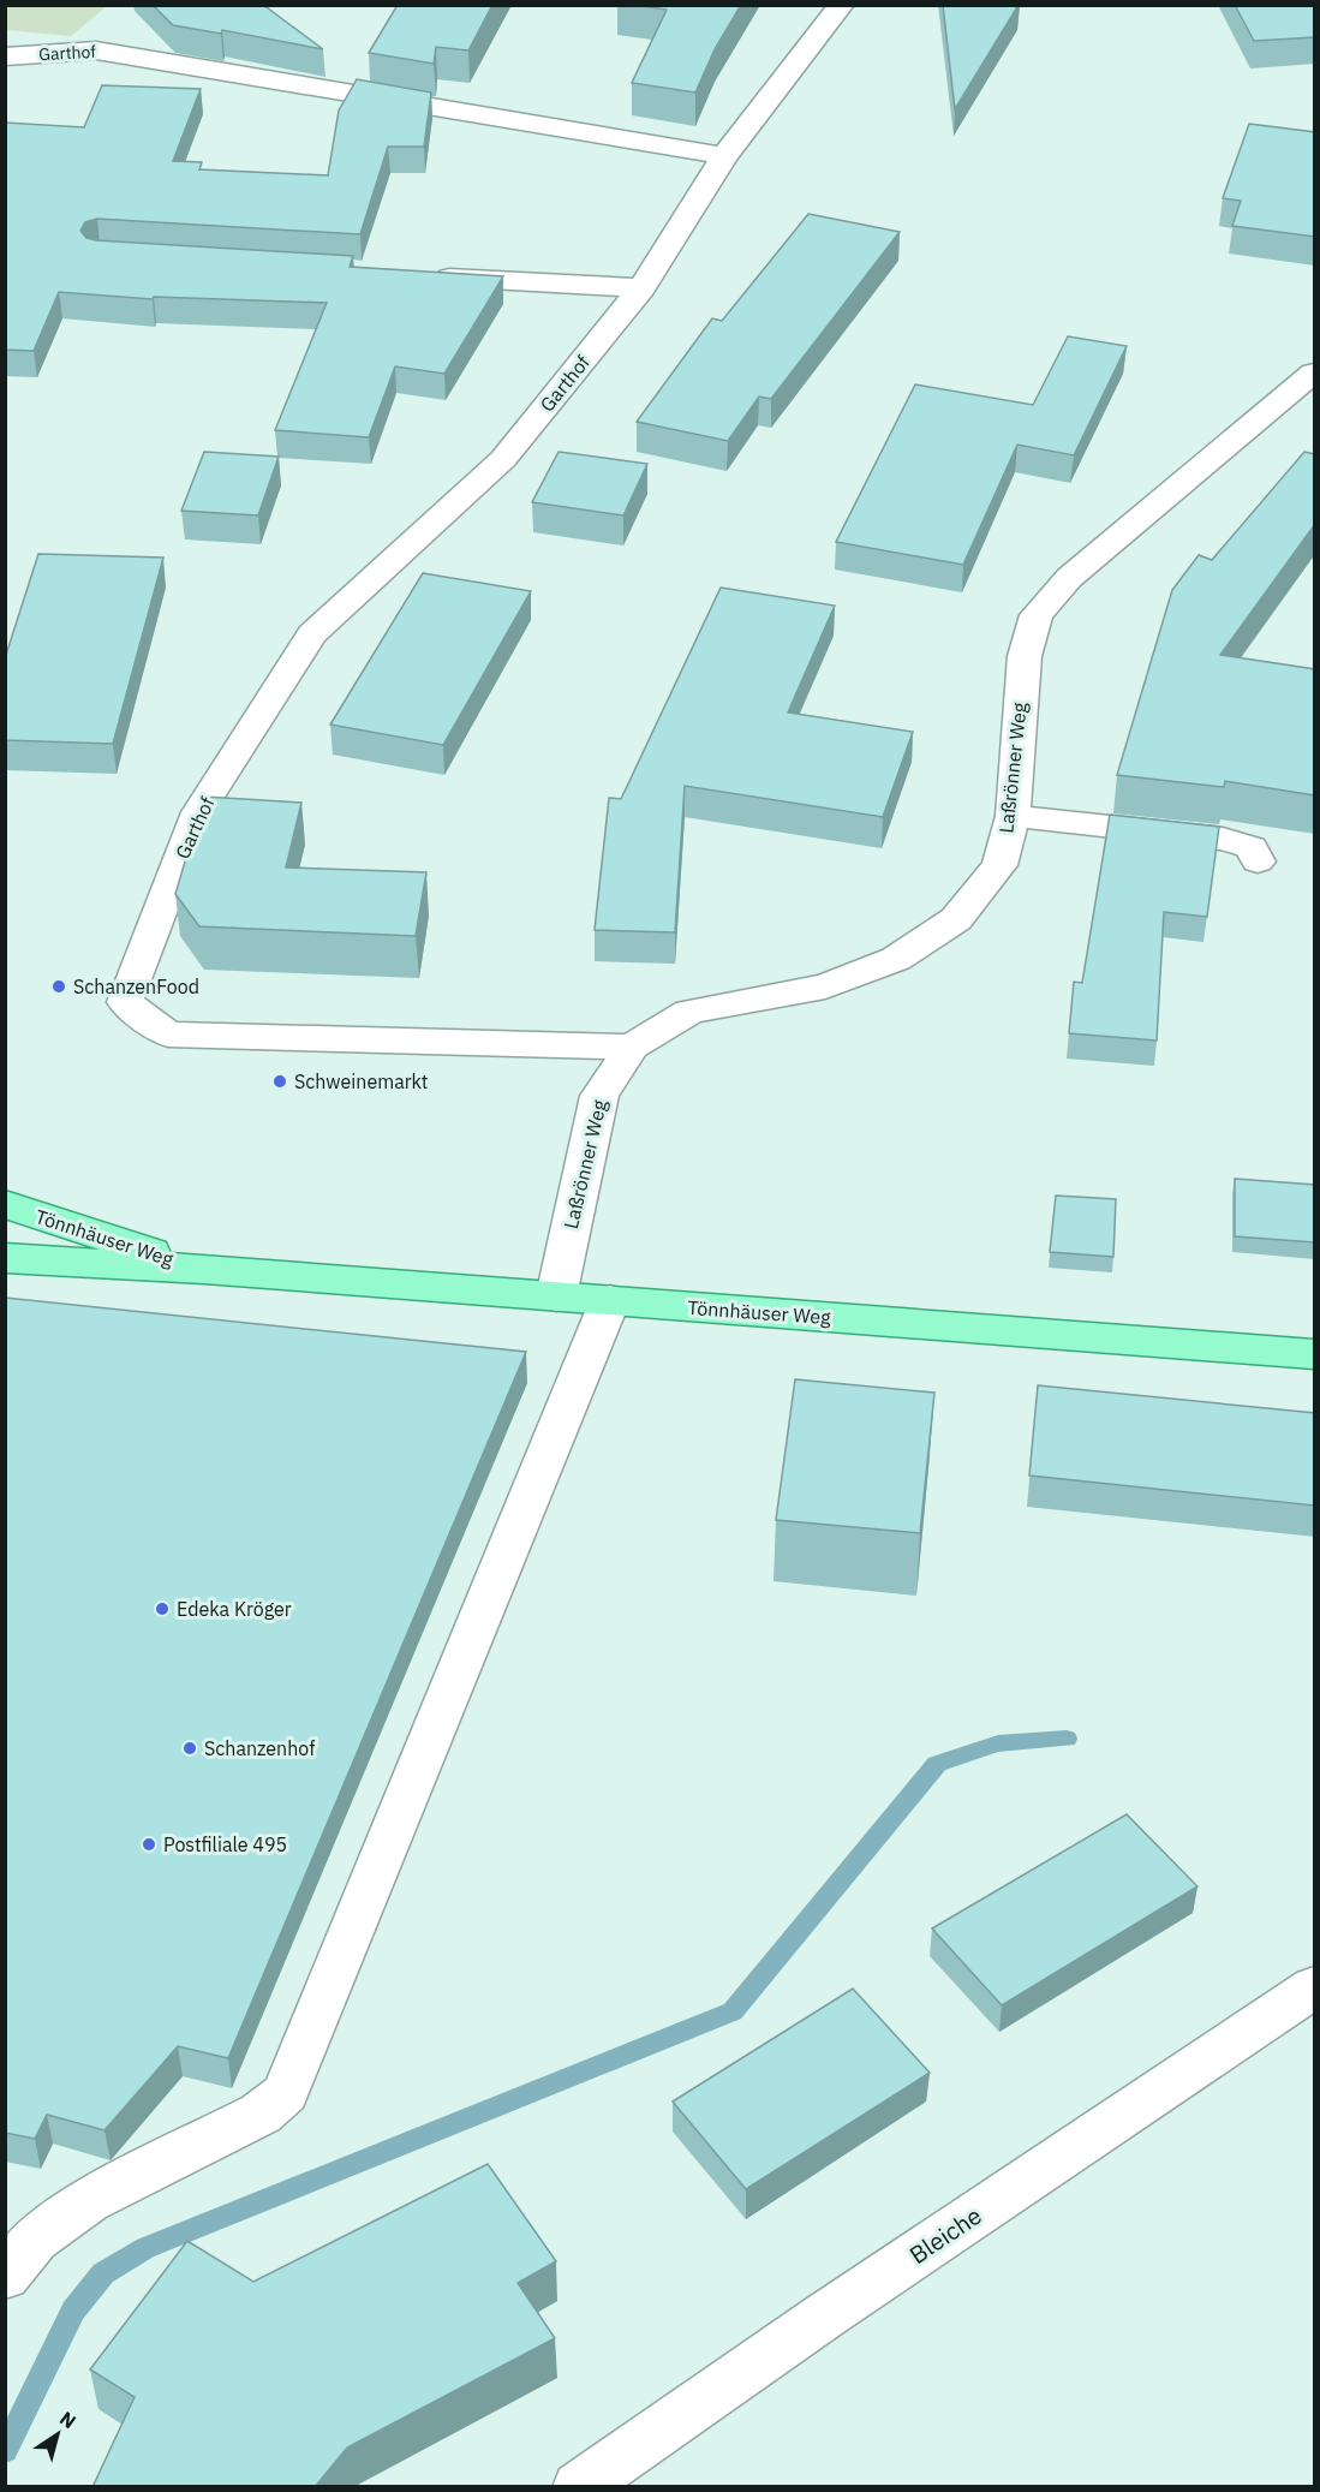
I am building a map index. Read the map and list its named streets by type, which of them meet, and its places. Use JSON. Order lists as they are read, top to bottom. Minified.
{"streets":{"main road":["Tönnhäuser Weg"],"street":["Garthof","Laßrönner Weg","Bleiche"]},"crossings":[["Garthof","Laßrönner Weg"],["Laßrönner Weg","Tönnhäuser Weg"]],"places":["SchanzenFood","Schweinemarkt","Edeka Kröger","Schanzenhof","Postfiliale 495"],"north":"top right"}
